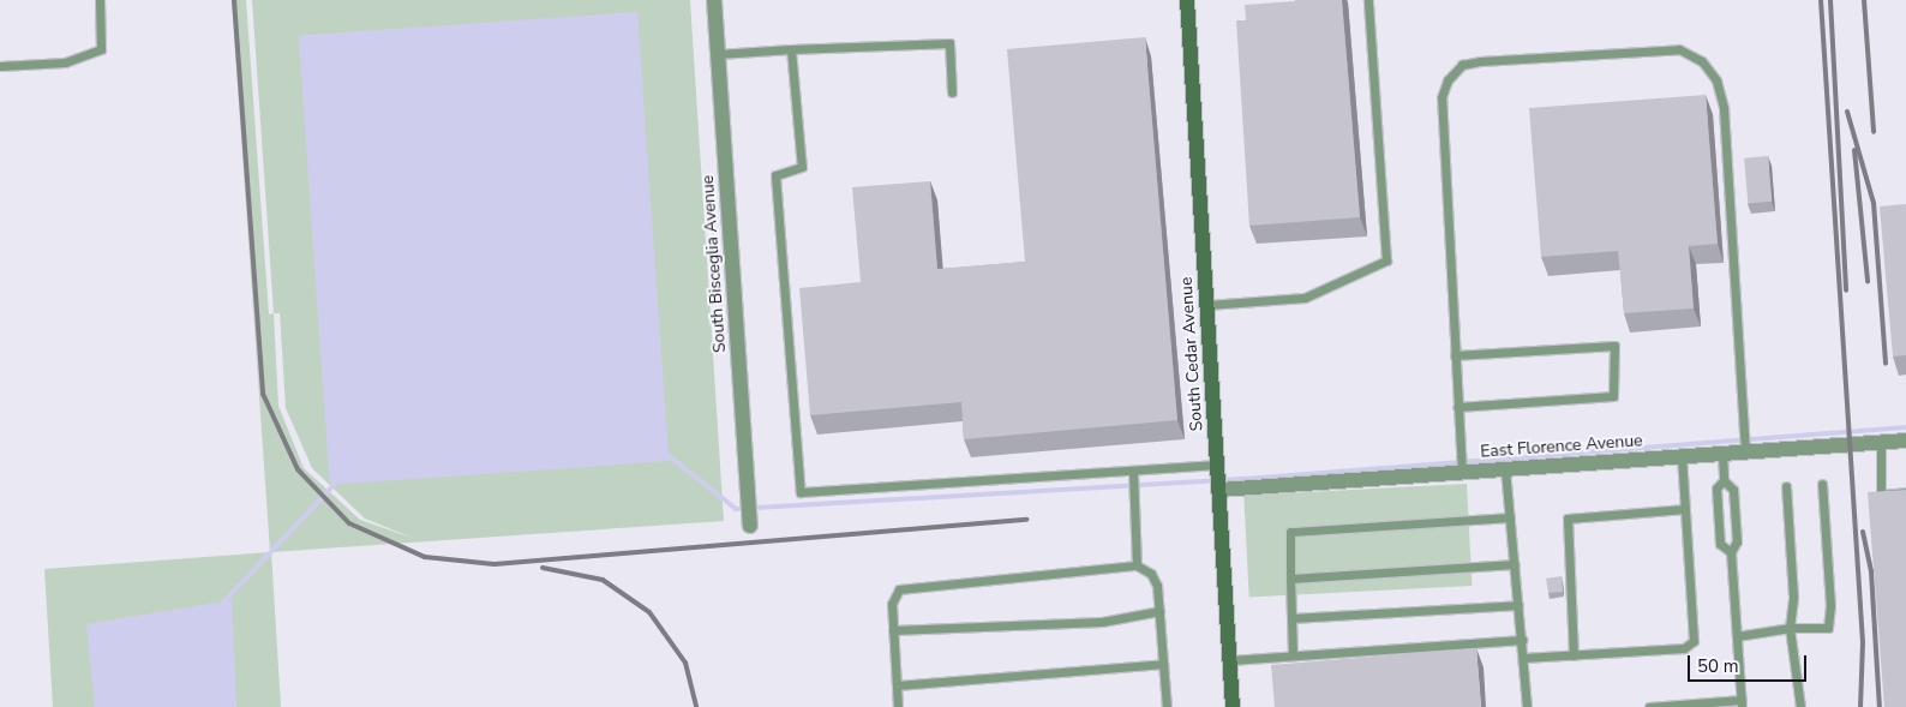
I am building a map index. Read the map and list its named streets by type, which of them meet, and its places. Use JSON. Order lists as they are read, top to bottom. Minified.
{"streets":{"main road":["South Cedar Avenue"],"street":["South Bisceglia Avenue","East Florence Avenue"]},"crossings":[["South Cedar Avenue","East Florence Avenue"]],"scale_bar":"50 m"}
